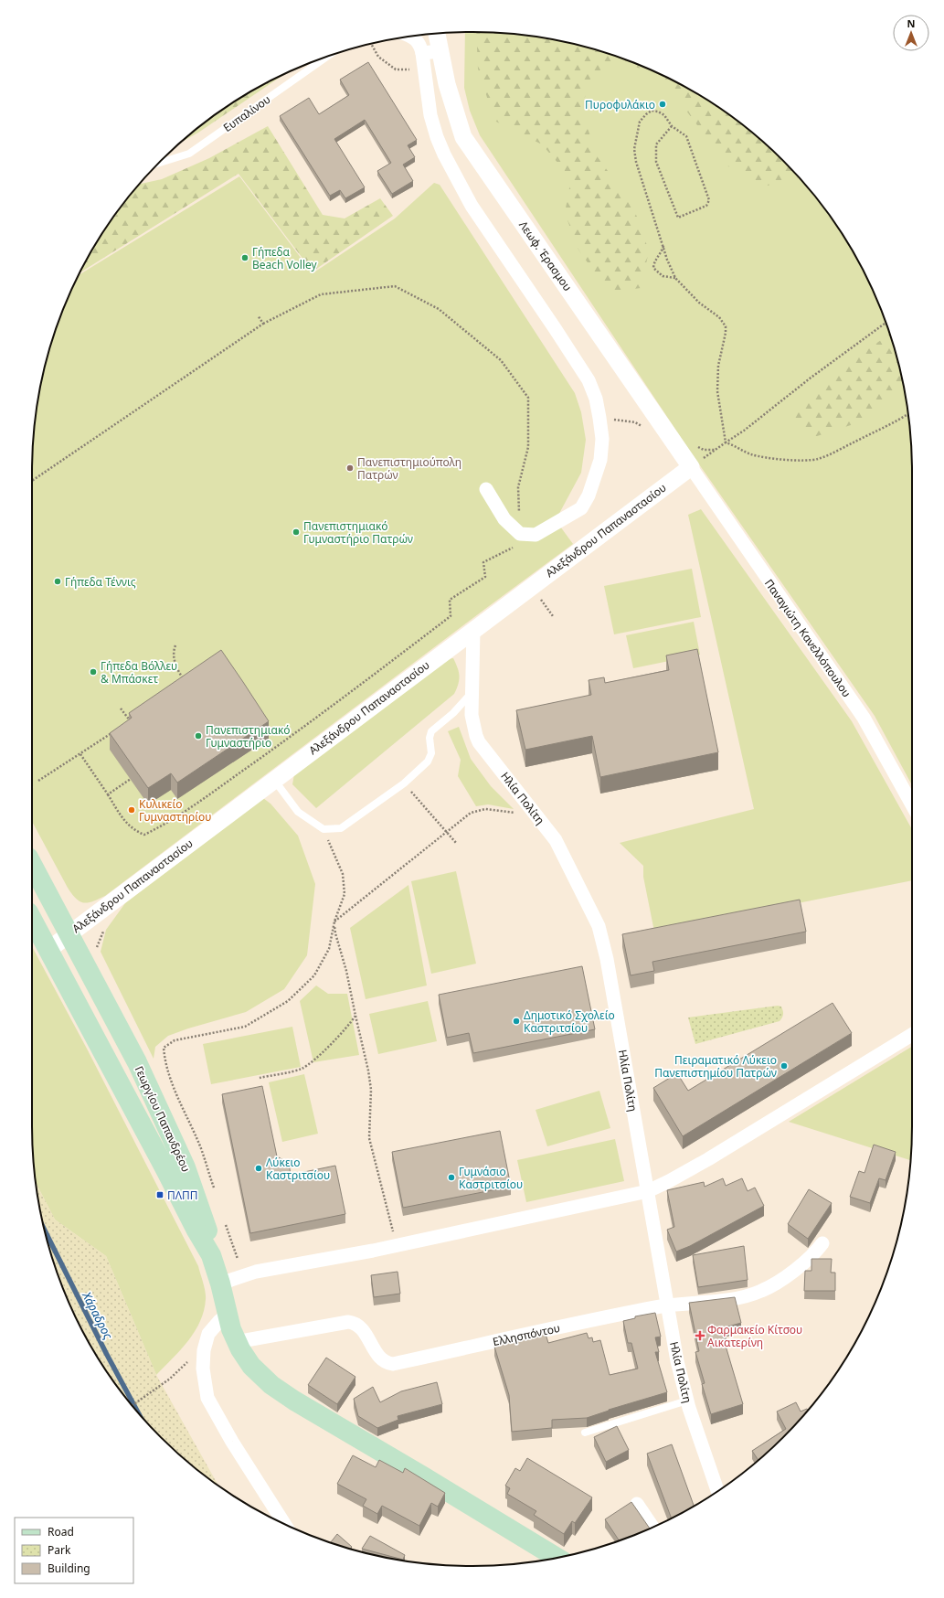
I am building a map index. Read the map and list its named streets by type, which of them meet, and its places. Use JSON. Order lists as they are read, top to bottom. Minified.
{"streets":{"main road":["Γεωργίου Παπανδρέου"],"street":["Λεωφ. Έρασμου","Αλεξάνδρου Παπαναστασίου","Παναγιώτη Κανελλόπουλου","Ηλία Πολίτη","Ελλησπόντου"],"lane":["Ευπαλίνου"]},"crossings":[["Λεωφ. Έρασμου","Αλεξάνδρου Παπαναστασίου"],["Λεωφ. Έρασμου","Παναγιώτη Κανελλόπουλου"],["Αλεξάνδρου Παπαναστασίου","Παναγιώτη Κανελλόπουλου"],["Αλεξάνδρου Παπαναστασίου","Ηλία Πολίτη"],["Αλεξάνδρου Παπαναστασίου","Γεωργίου Παπανδρέου"],["Ηλία Πολίτη","Ελλησπόντου"]],"water":["Χάραδρος"],"places":{"other":["Πυροφυλάκιο","Γήπεδα Beach Volley","Πανεπιστημιούπολη Πατρών","Πανεπιστημιακό Γυμναστήριο Πατρών","Γήπεδα Τέννις","Γήπεδα Βόλλευ & Μπάσκετ","Πανεπιστημιακό Γυμναστήριο","Κυλικείο Γυμναστηρίου","Δημοτικό Σχολείο Καστριτσίου","Πειραματικό Λύκειο Πανεπιστημίου Πατρών","Λύκειο Καστριτσίου","Γυμνάσιο Καστριτσίου"],"transit":["ΠΛΠΠ"],"health":["Φαρμακείο Κίτσου Αικατερίνη"]},"legend":["Road","Park","Building"],"north":"top"}
